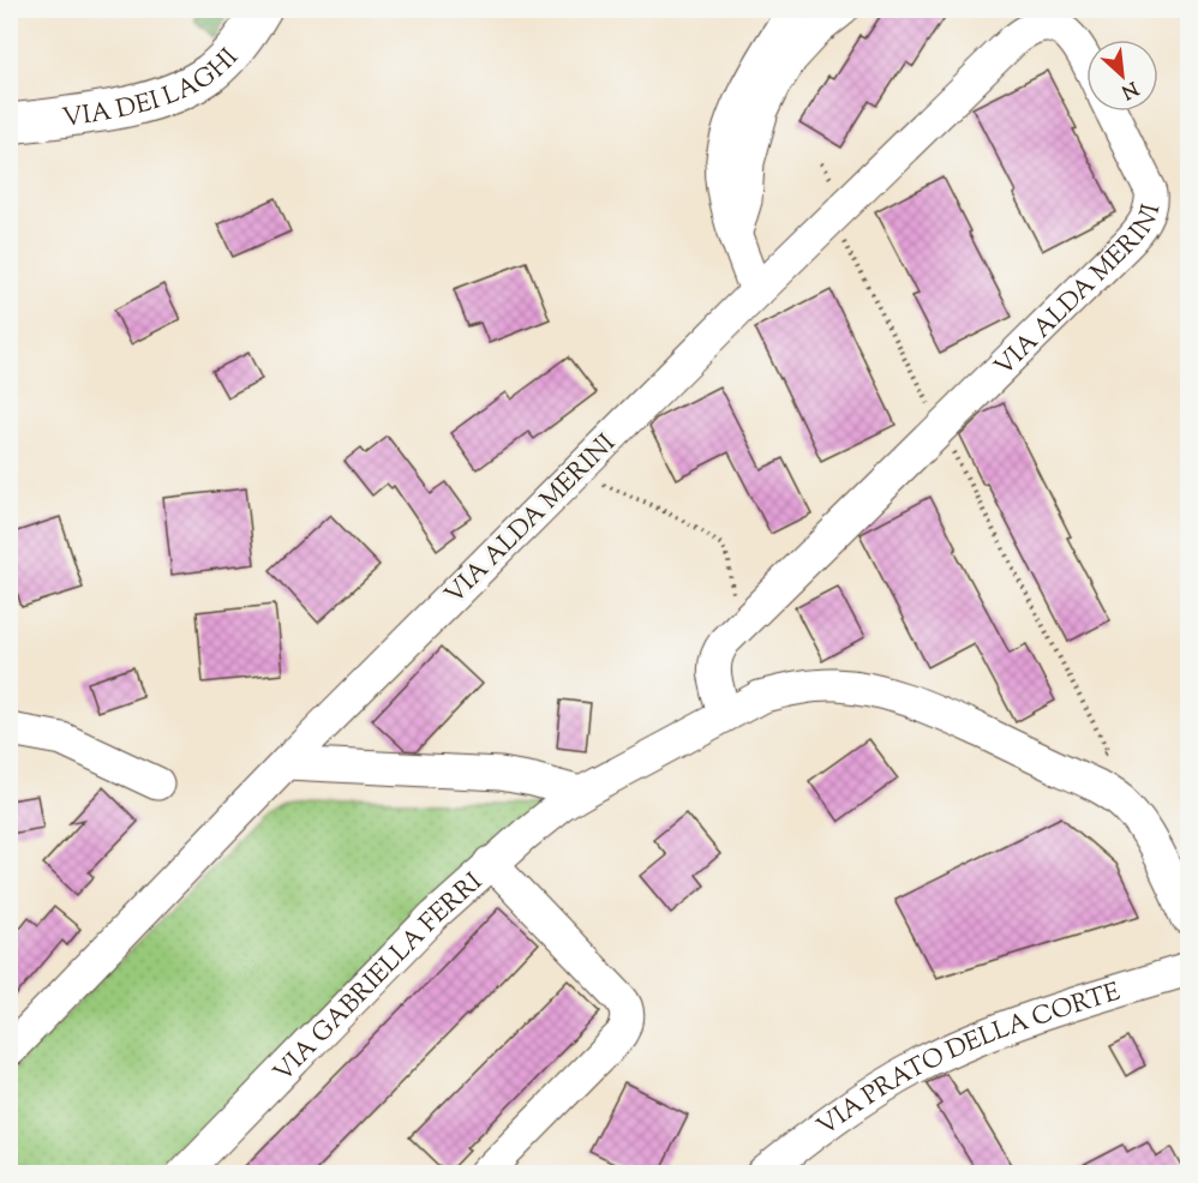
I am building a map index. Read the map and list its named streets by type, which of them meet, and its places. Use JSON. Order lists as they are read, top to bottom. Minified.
{"streets":{"main road":["VIA DEI LAGHI"],"street":["VIA ALDA MERINI","VIA GABRIELLA FERRI","VIA PRATO DELLA CORTE"]},"north":"bottom right"}
